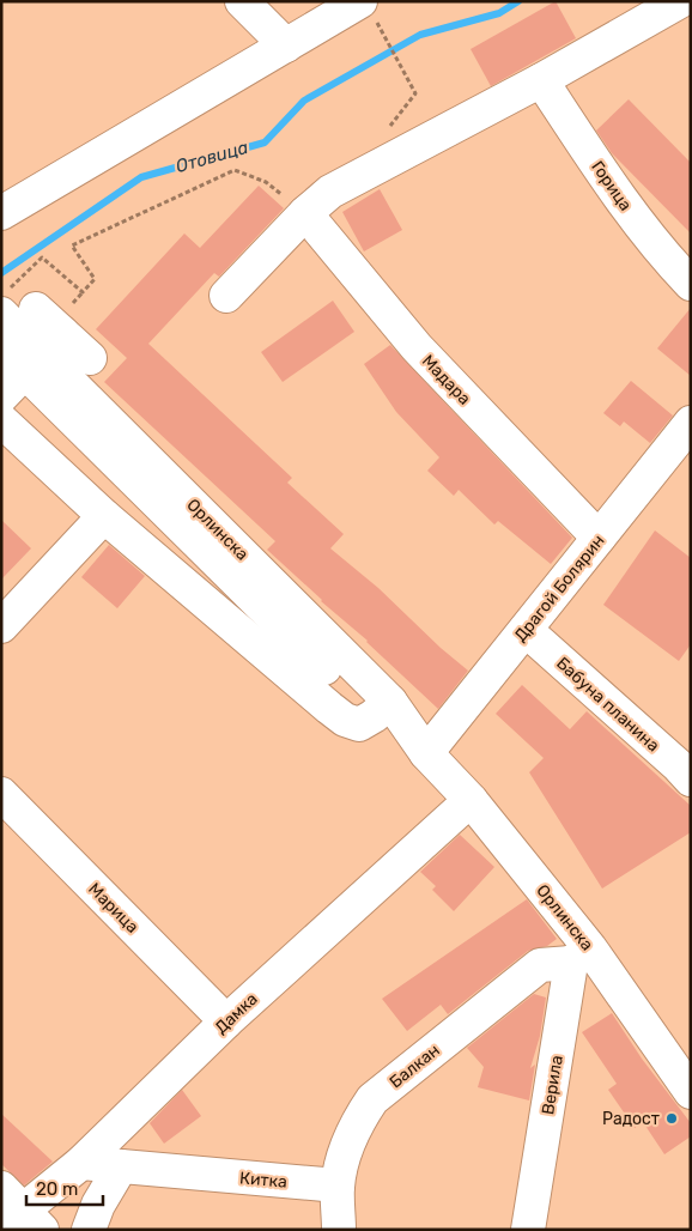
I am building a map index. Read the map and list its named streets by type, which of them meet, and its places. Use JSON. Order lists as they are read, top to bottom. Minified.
{"streets":{"street":["Горица","Мадара","Орлинска","Драгой Болярин","Бабуна планина","Марица","Дамка","Балкан","Верила","Китка"]},"crossings":[["Мадара","Драгой Болярин"],["Орлинска","Драгой Болярин"],["Орлинска","Дамка"],["Орлинска","Балкан"],["Орлинска","Верила"],["Драгой Болярин","Бабуна планина"],["Марица","Дамка"],["Дамка","Китка"],["Балкан","Верила"],["Балкан","Китка"]],"water":["Отовица"],"places":["Радост"],"scale_bar":"20 m"}
